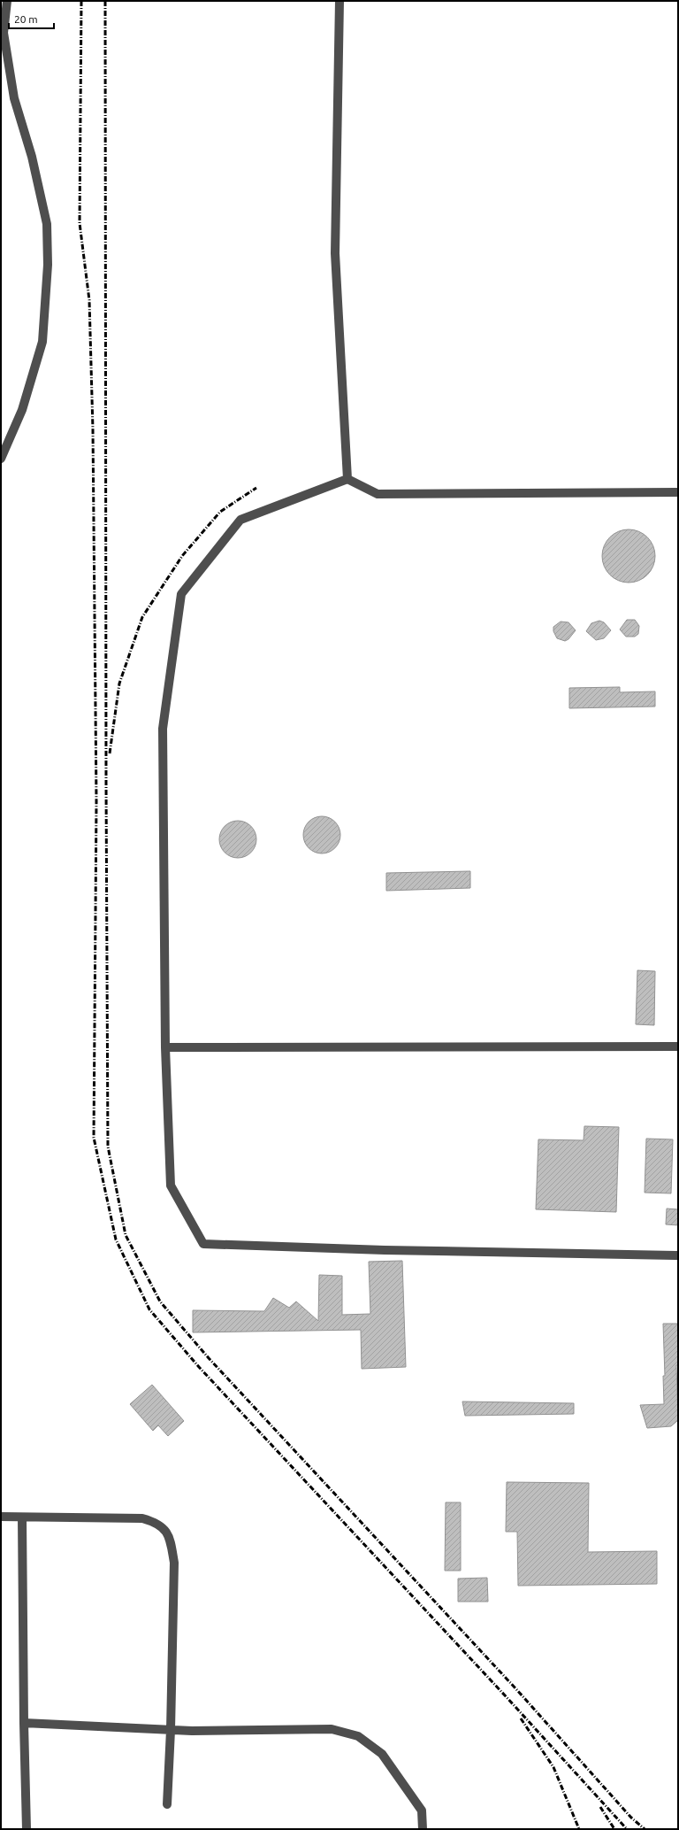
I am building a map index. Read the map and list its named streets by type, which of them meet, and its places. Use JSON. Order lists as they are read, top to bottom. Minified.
{"scale_bar":"20 m"}
